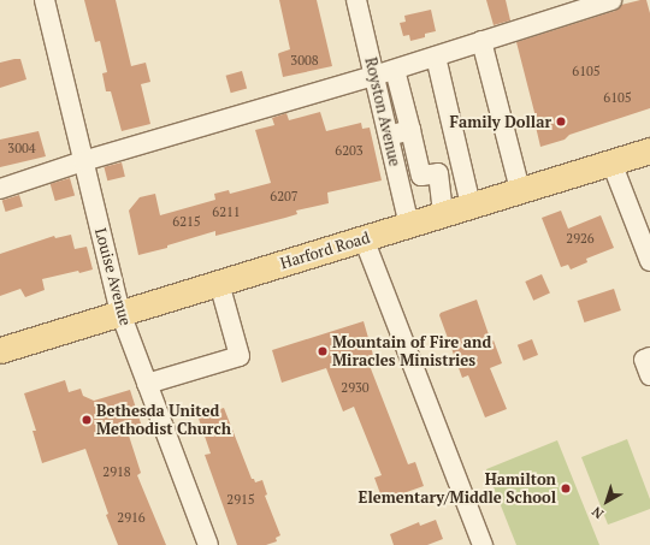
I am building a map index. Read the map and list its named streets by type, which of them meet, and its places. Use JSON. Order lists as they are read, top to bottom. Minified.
{"streets":{"main road":["Harford Road"],"street":["Royston Avenue","Louise Avenue"]},"crossings":[["Royston Avenue","Harford Road"],["Harford Road","Louise Avenue"]],"places":["Family Dollar","Mountain of Fire and Miracles Ministries","Bethesda United Methodist Church","Hamilton Elementary/Middle School"],"house_numbers":["3008","6105","6105","3004","6203","6207","6211","6215","2926","2930","2918","2915","2916"],"north":"bottom left"}
